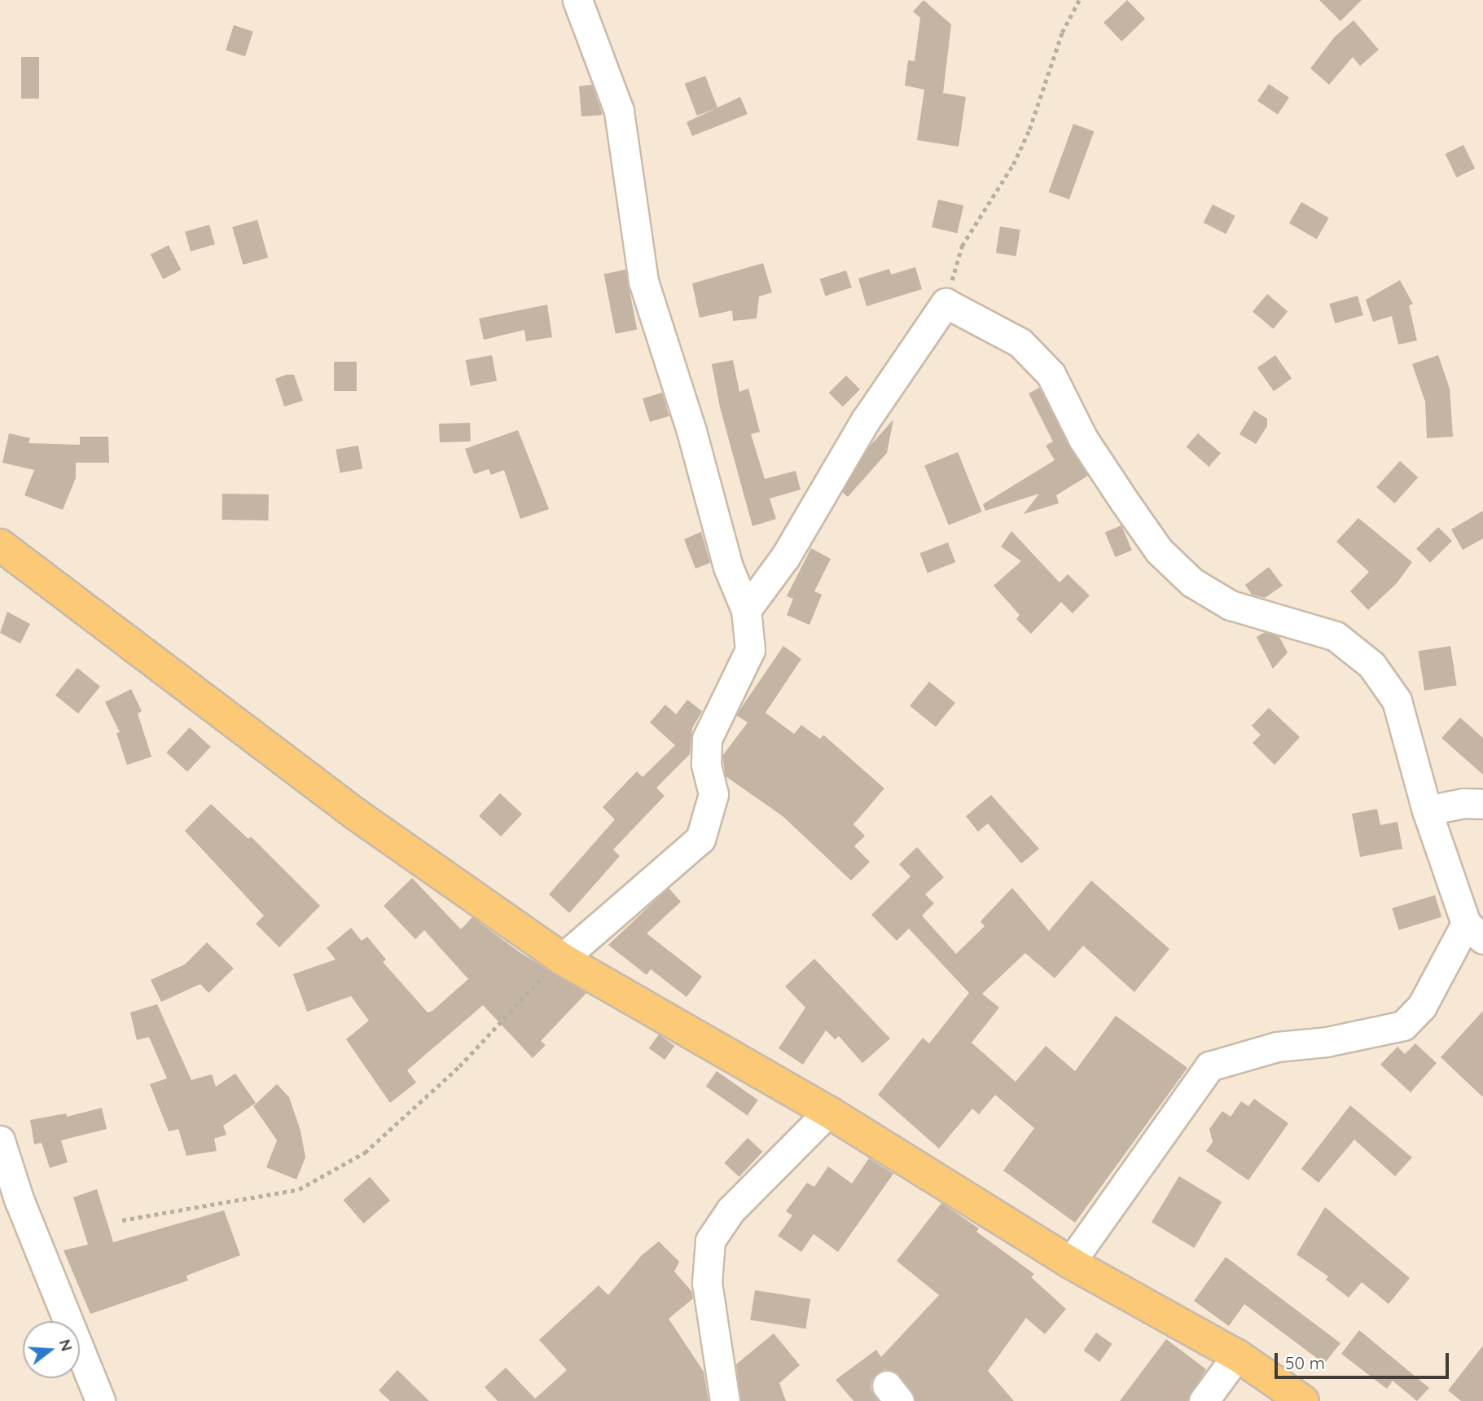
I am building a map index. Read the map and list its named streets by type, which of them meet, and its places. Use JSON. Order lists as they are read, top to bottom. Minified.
{"scale_bar":"50 m","north":"right"}
